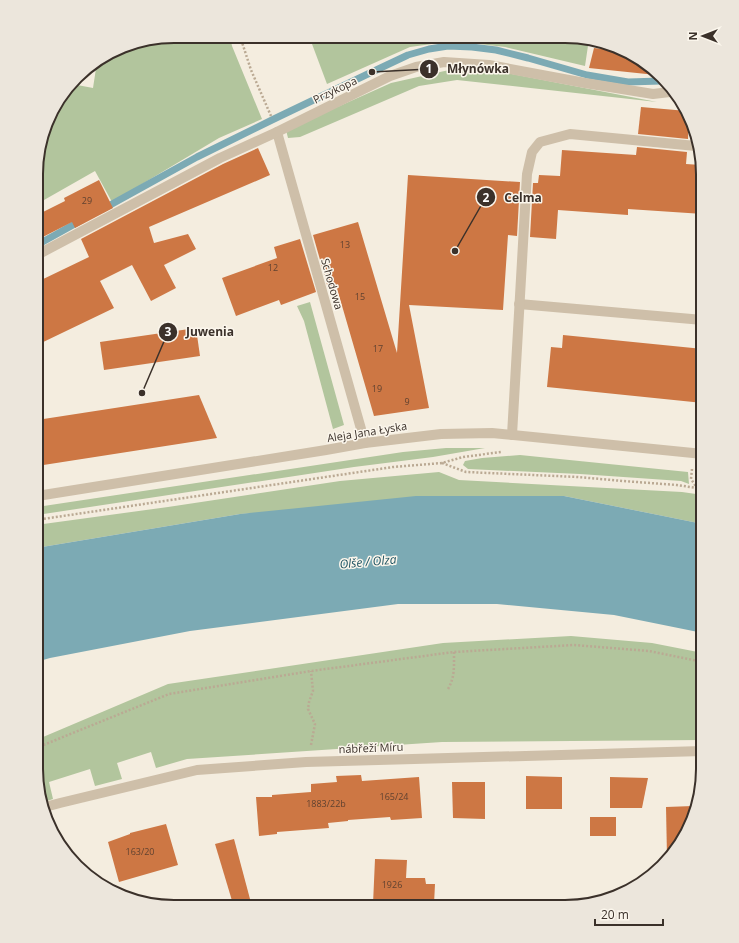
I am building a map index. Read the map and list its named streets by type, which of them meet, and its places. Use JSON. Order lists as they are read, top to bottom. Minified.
{"streets":{"street":["Przykopa","Schodowa","Aleja Jana Łyska","nábřeží Míru"]},"crossings":[["Przykopa","Schodowa"],["Schodowa","Aleja Jana Łyska"]],"water":["Olše / Olza"],"places":["Młynówka","Celma","Juwenia"],"house_numbers":["29","13","12","15","17","19","9","165/24","1883/22b","163/20","1926"],"scale_bar":"20 m","north":"left"}
